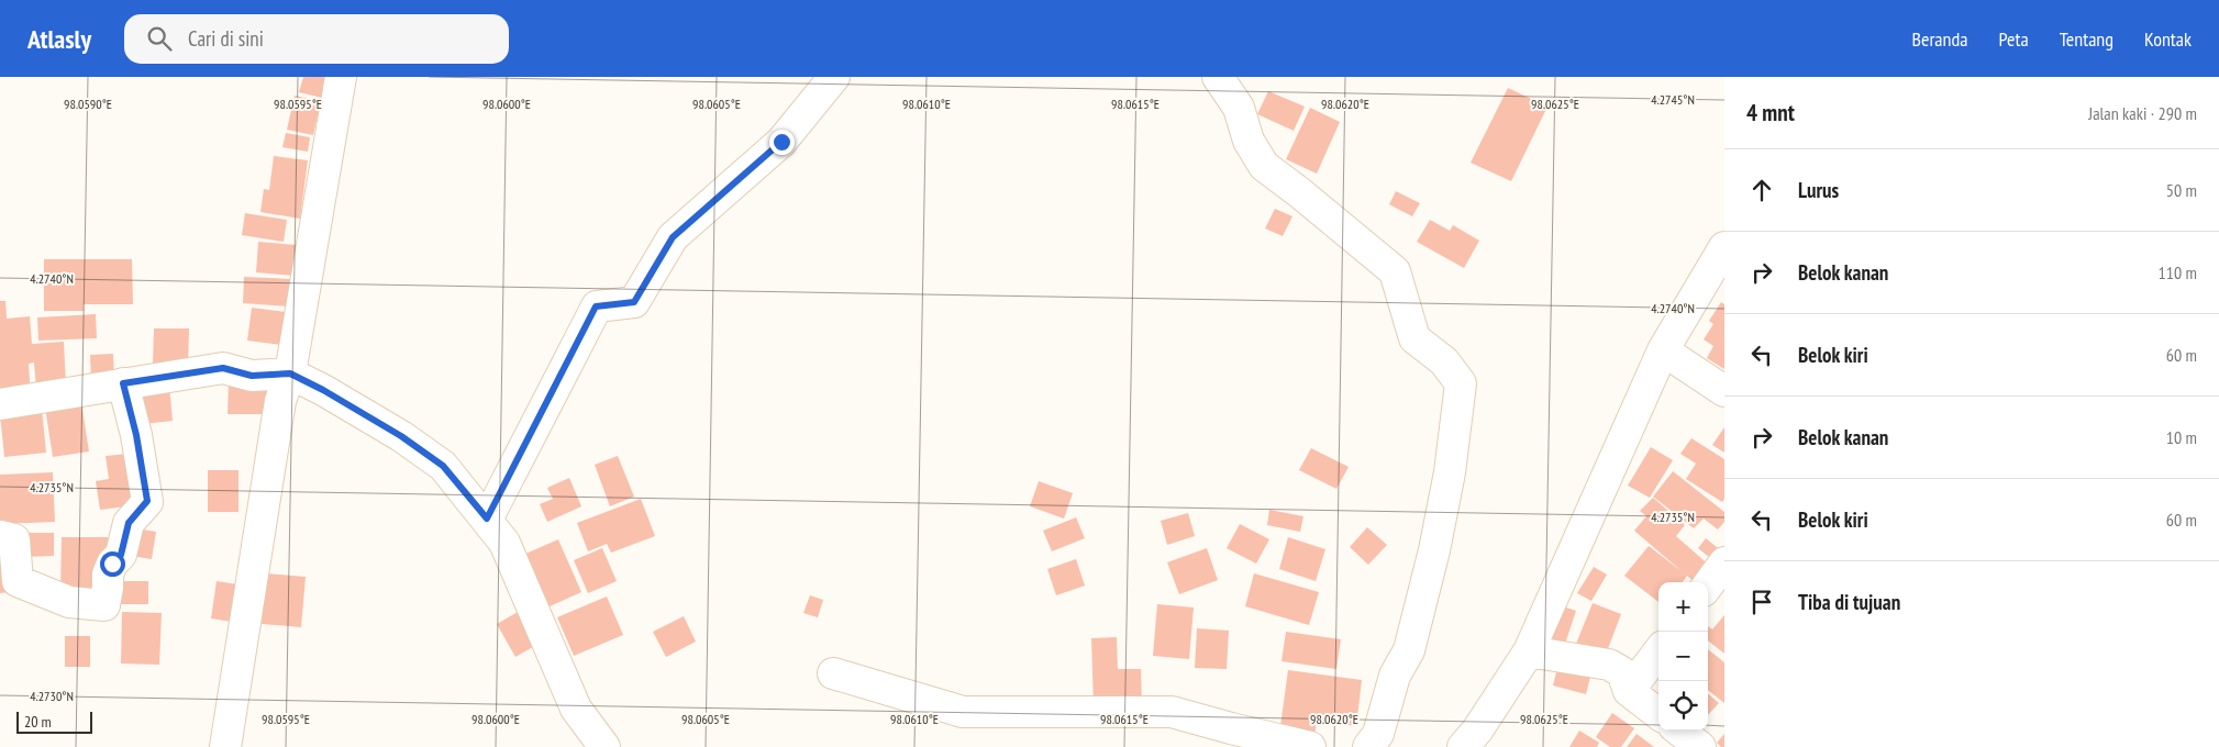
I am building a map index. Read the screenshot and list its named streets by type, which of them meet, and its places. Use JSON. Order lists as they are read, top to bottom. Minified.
{"scale_bar":"20 m","page":{"header":"Atlasly","search":"Cari di sini","nav":["Beranda","Peta","Tentang","Kontak"],"heading":["4 mnt","Jalan kaki · 290 m"],"list":[["Lurus","50 m"],["Belok kanan","110 m"],["Belok kiri","60 m"],["Belok kanan","10 m"],["Belok kiri","60 m"],"Tiba di tujuan"],"map_buttons":["+","−"],"scale":"20 m"},"coordinates":["4.2745°N","98.0590°E","98.0595°E","98.0600°E","98.0605°E","98.0610°E","98.0615°E","98.0620°E","98.0625°E","4.2740°N","4.2735°N","4.2730°N"]}
